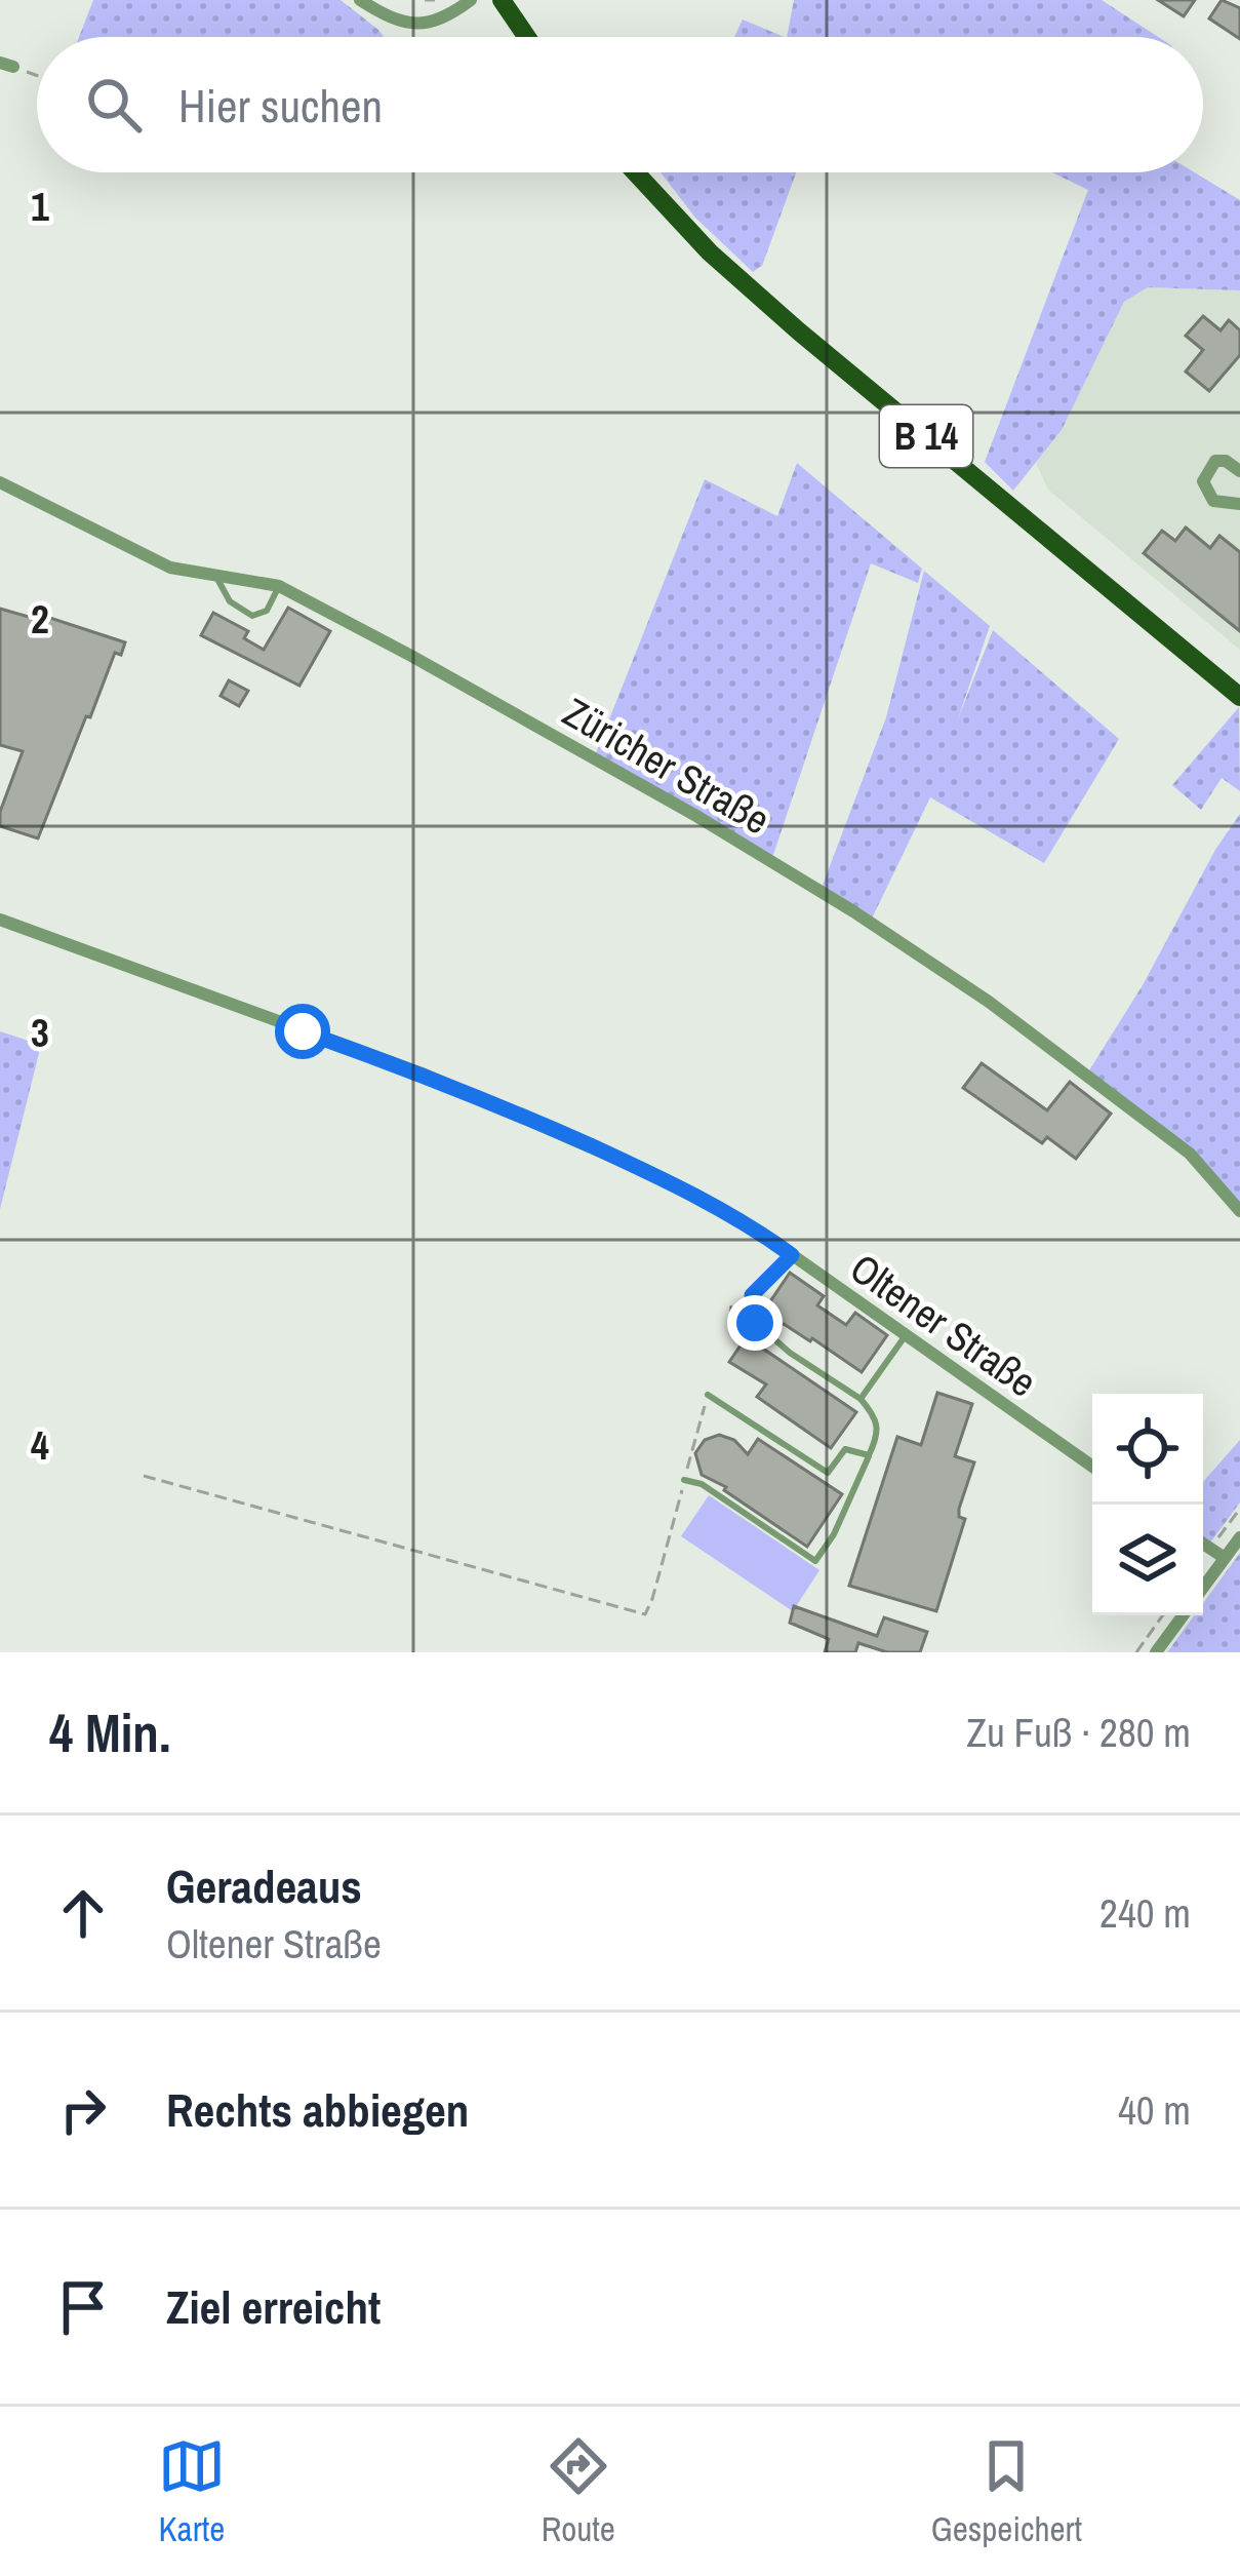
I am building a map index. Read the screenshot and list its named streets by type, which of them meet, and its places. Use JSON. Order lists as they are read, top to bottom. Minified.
{"streets":{"main road":["B 14"],"street":["Züricher Straße","Oltener Straße"]},"page":{"search":"Hier suchen","heading":["4 Min.","Zu Fuß · 280 m"],"list":[["Geradeaus","Oltener Straße","240 m"],["Rechts abbiegen","40 m"],"Ziel erreicht"],"nav":["Karte","Route","Gespeichert"]},"grid":{"rows":["1","2","3","4"]}}
